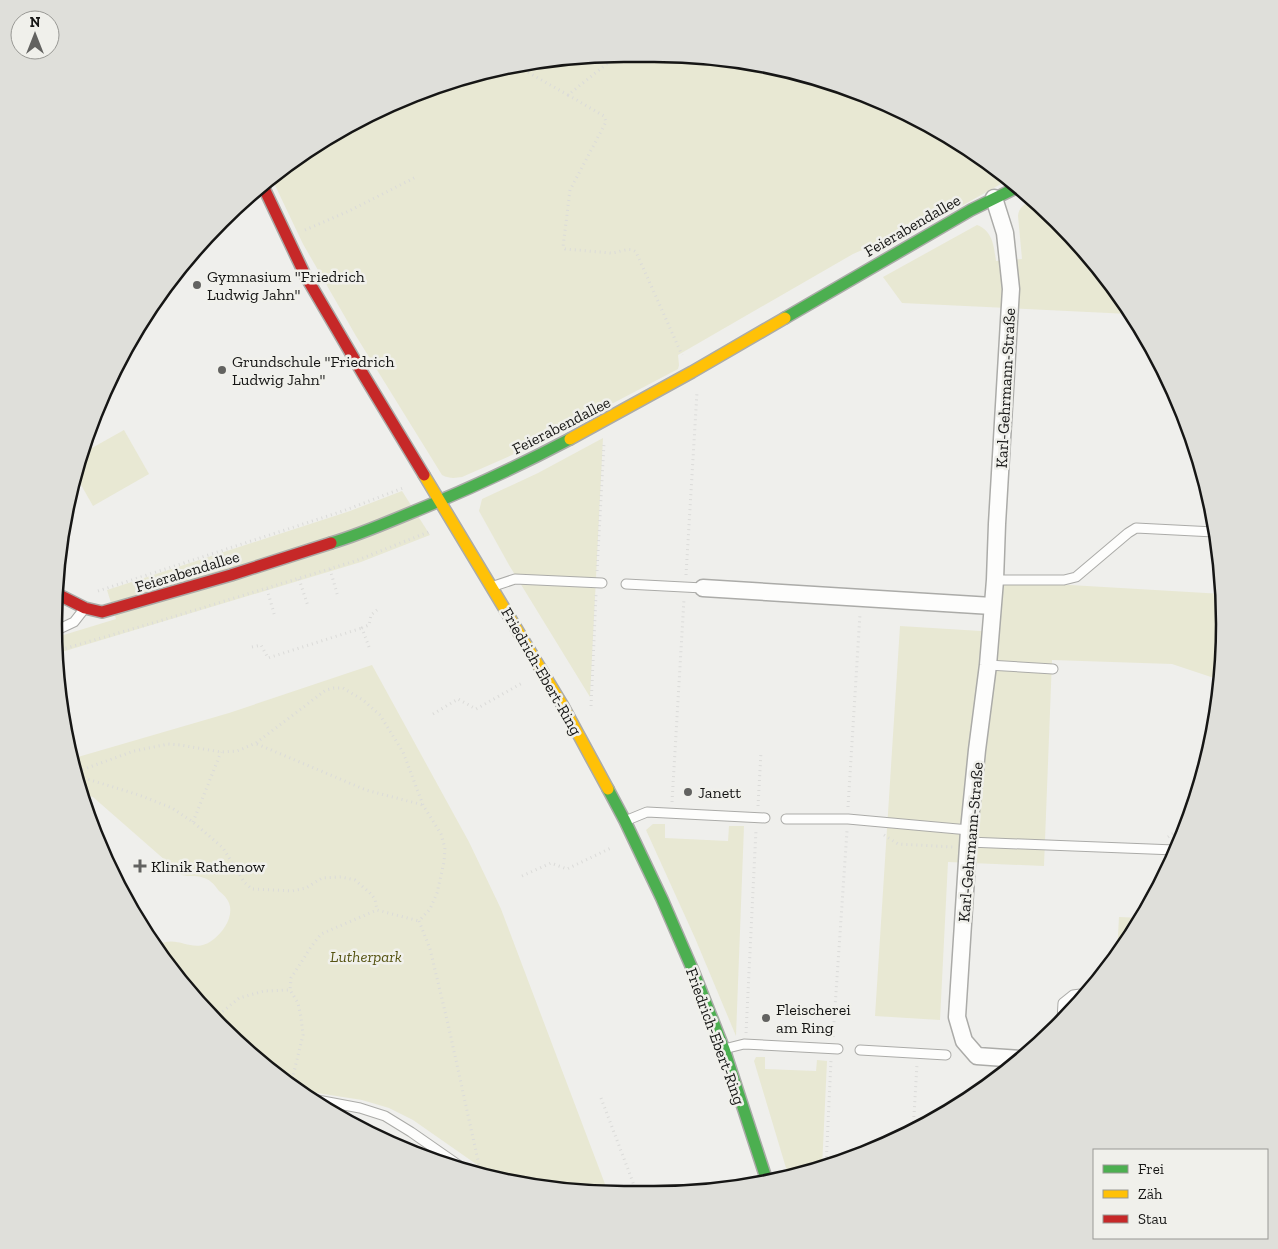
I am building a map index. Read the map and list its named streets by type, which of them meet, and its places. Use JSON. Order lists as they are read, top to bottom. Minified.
{"streets":{"main road":["Feierabendallee","Friedrich-Ebert-Ring"],"street":["Karl-Gehrmann-Straße"]},"crossings":[["Feierabendallee","Karl-Gehrmann-Straße"],["Feierabendallee","Friedrich-Ebert-Ring"]],"parks":["Lutherpark"],"places":{"other":["Gymnasium \"Friedrich Ludwig Jahn\"","Grundschule \"Friedrich Ludwig Jahn\"","Janett","Fleischerei am Ring"],"health":["Klinik Rathenow"]},"legend":["Frei","Zäh","Stau"],"north":"top"}
